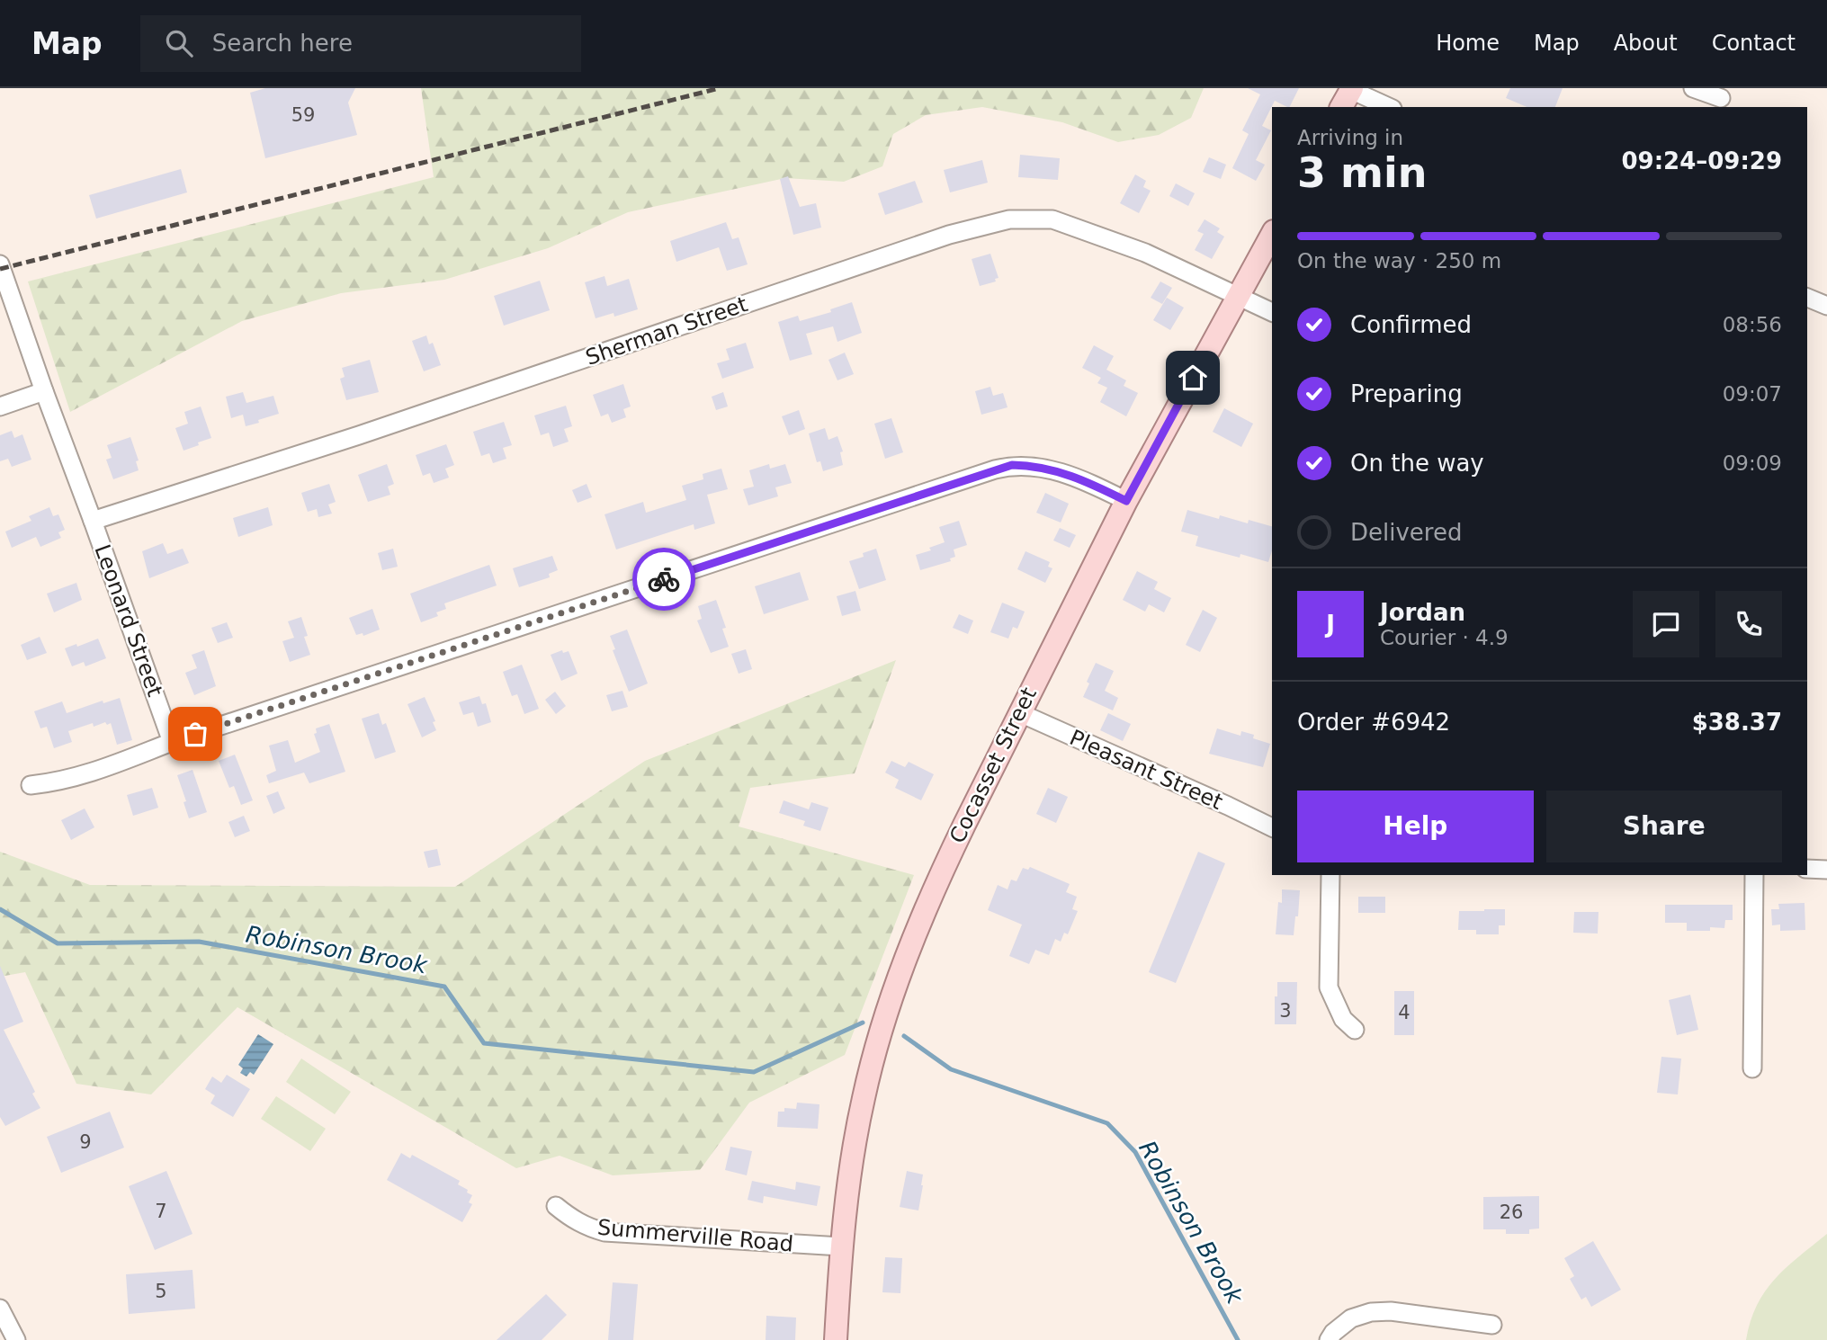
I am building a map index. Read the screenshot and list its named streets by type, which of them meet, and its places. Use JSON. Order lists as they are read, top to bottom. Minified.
{"streets":{"main road":["Cocasset Street"],"street":["Sherman Street","Leonard Street","Pleasant Street","Summerville Road"]},"crossings":[["Sherman Street","Leonard Street"],["Sherman Street","Cocasset Street"],["Cocasset Street","Pleasant Street"],["Cocasset Street","Summerville Road"]],"water":["Robinson Brook"],"house_numbers":["59","3","4","9","7","26","5"],"page":{"header":"Map","search":"Search here","nav":["Home","Map","About","Contact"],"heading":["3 min","Arriving in","09:24–09:29"],"panel":["Jordan","Courier · 4.9","Order #6942","$38.37"],"bar":"On the way · 250 m","list":[["Confirmed","08:56"],["Preparing","09:07"],["On the way","09:09"],"Delivered"],"round":"J","buttons":["Help","Share"]}}
